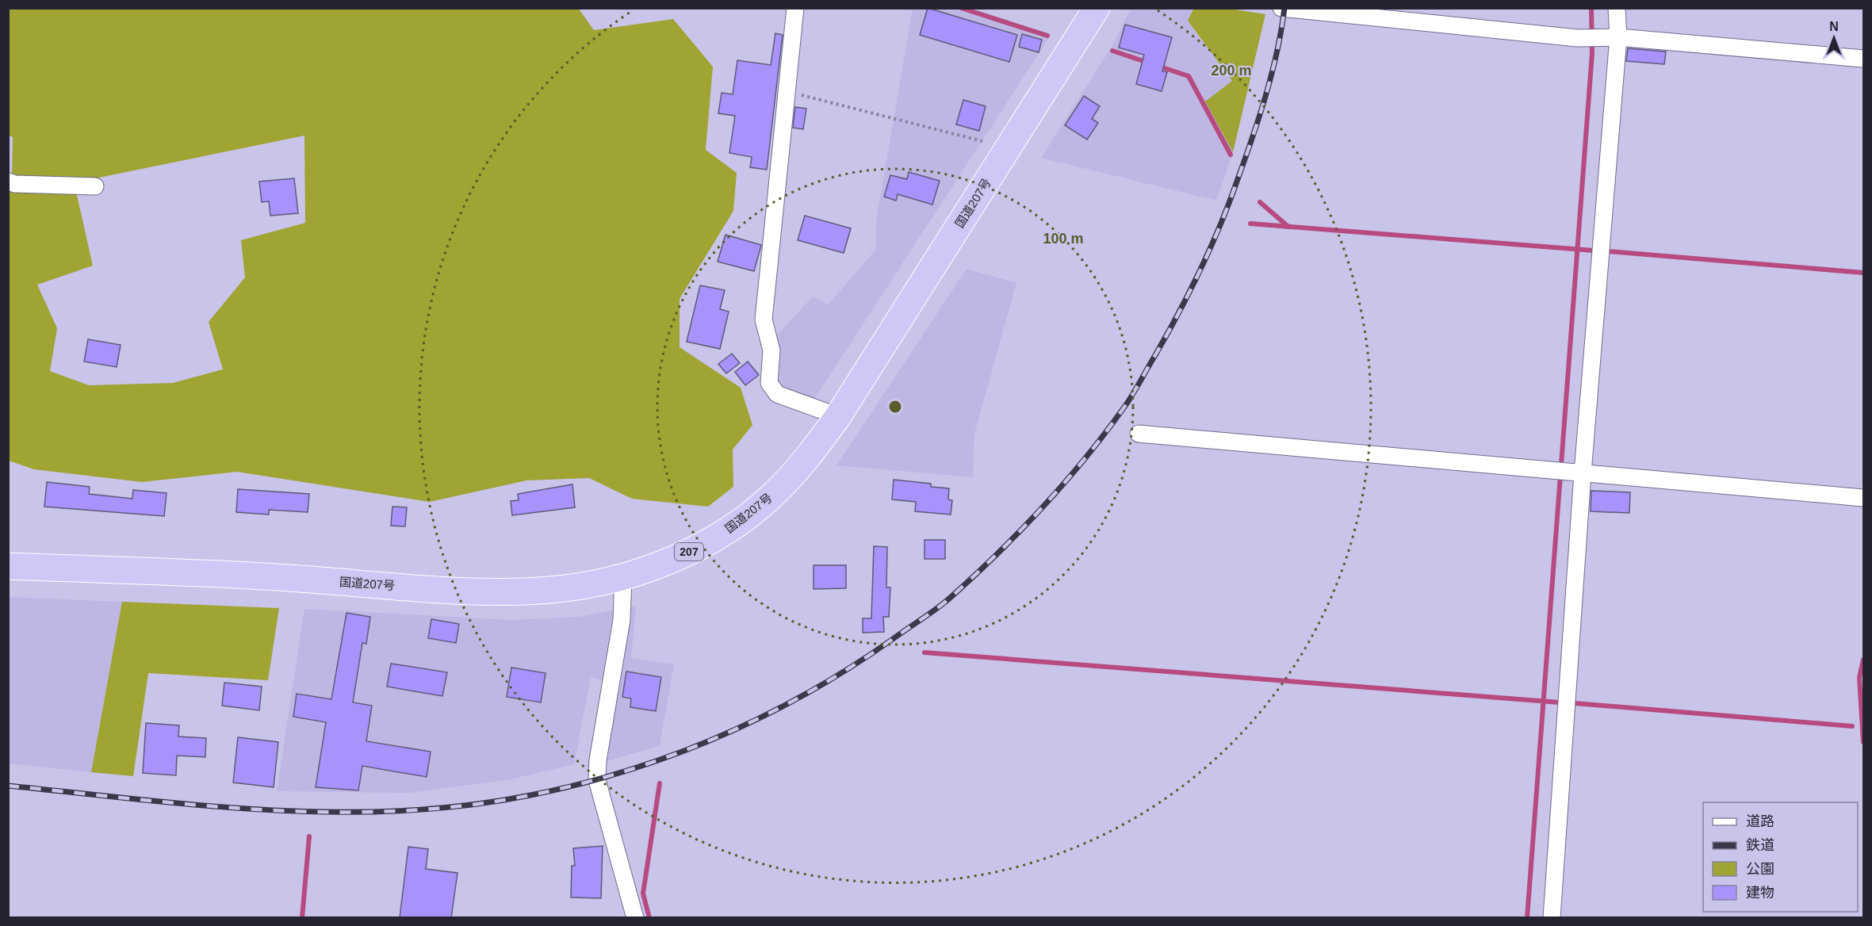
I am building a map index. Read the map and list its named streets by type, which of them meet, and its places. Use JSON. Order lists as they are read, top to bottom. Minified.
{"streets":{"highway":["国道207号","207"]},"legend":["道路","鉄道","公園","建物"],"north":"top","rings":["200 m","100 m"]}
